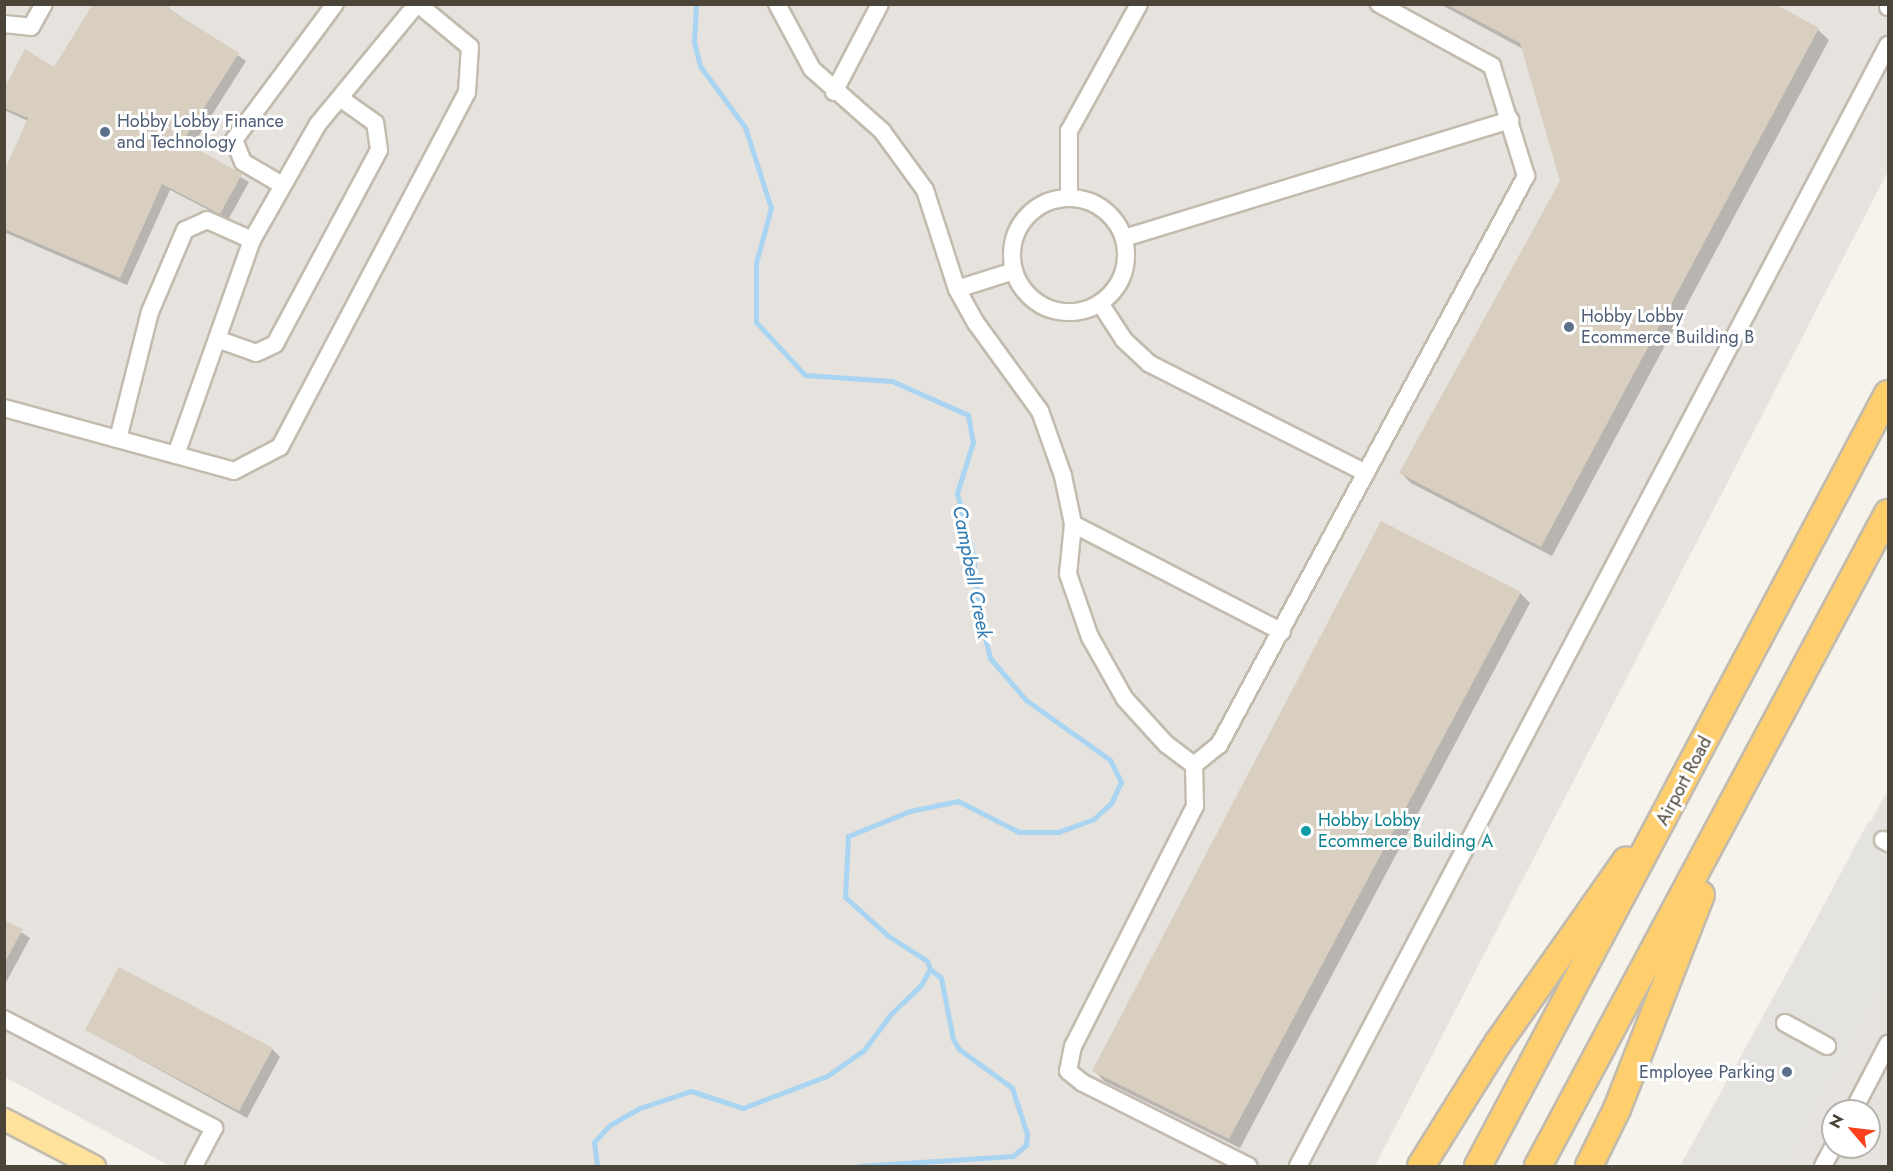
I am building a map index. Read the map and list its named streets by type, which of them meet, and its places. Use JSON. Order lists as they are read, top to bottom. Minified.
{"streets":{"highway":["Airport Road"]},"water":["Campbell Creek"],"places":["Hobby Lobby Finance and Technology","Hobby Lobby Ecommerce Building B","Hobby Lobby Ecommerce Building A","Employee Parking"],"north":"top left"}
